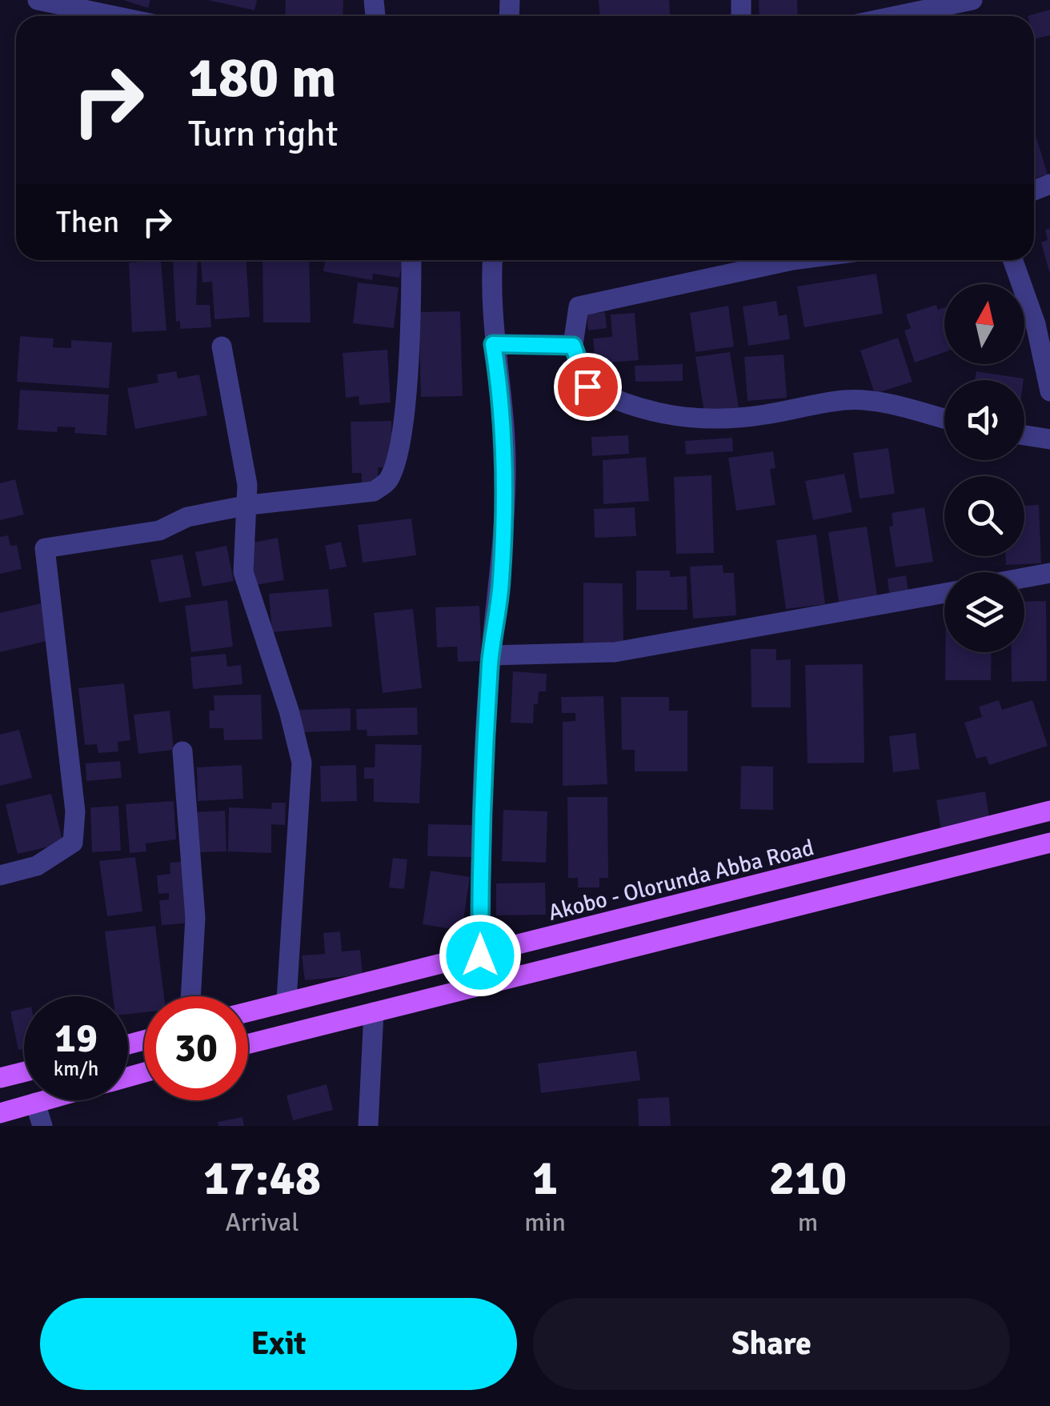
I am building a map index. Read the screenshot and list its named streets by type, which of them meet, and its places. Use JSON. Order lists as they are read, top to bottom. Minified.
{"streets":{"main road":["Akobo - Olorunda Abba Road"]},"north":"top","page":{"turn":["180 m","Turn right"],"then":"Then","speed":"19 km/h","limit":"30","eta":["17:48","Arrival","1","min","210","m"],"buttons":["Exit","Share"]}}
